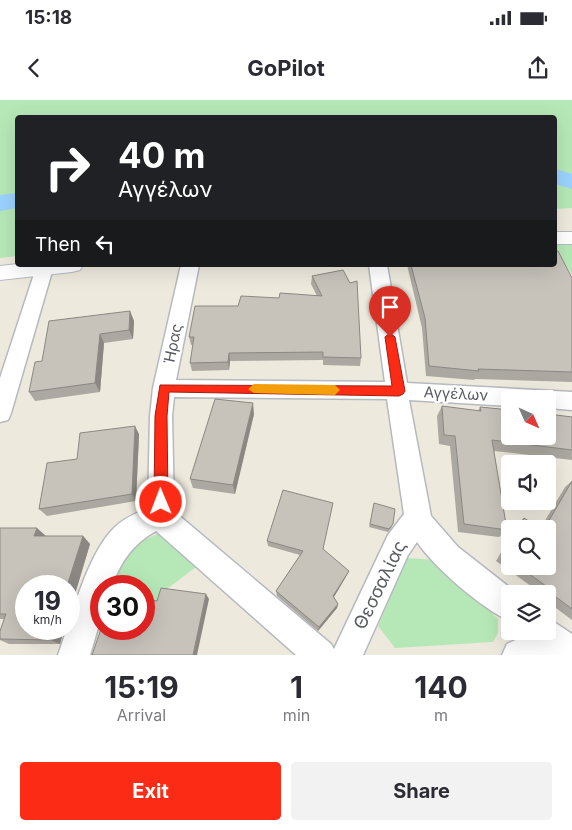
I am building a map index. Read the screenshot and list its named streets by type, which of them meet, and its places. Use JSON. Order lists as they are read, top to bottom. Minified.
{"streets":{"street":["Ήρας","Αγγέλων","Θεσσαλίας"]},"crossings":[["Ήρας","Αγγέλων"]],"north":"bottom right","page":{"status":"15:18","header":"GoPilot","turn":["40 m","Αγγέλων"],"then":"Then","speed":"19 km/h","limit":"30","eta":["15:19","Arrival","1","min","140","m"],"buttons":["Exit","Share"]}}
